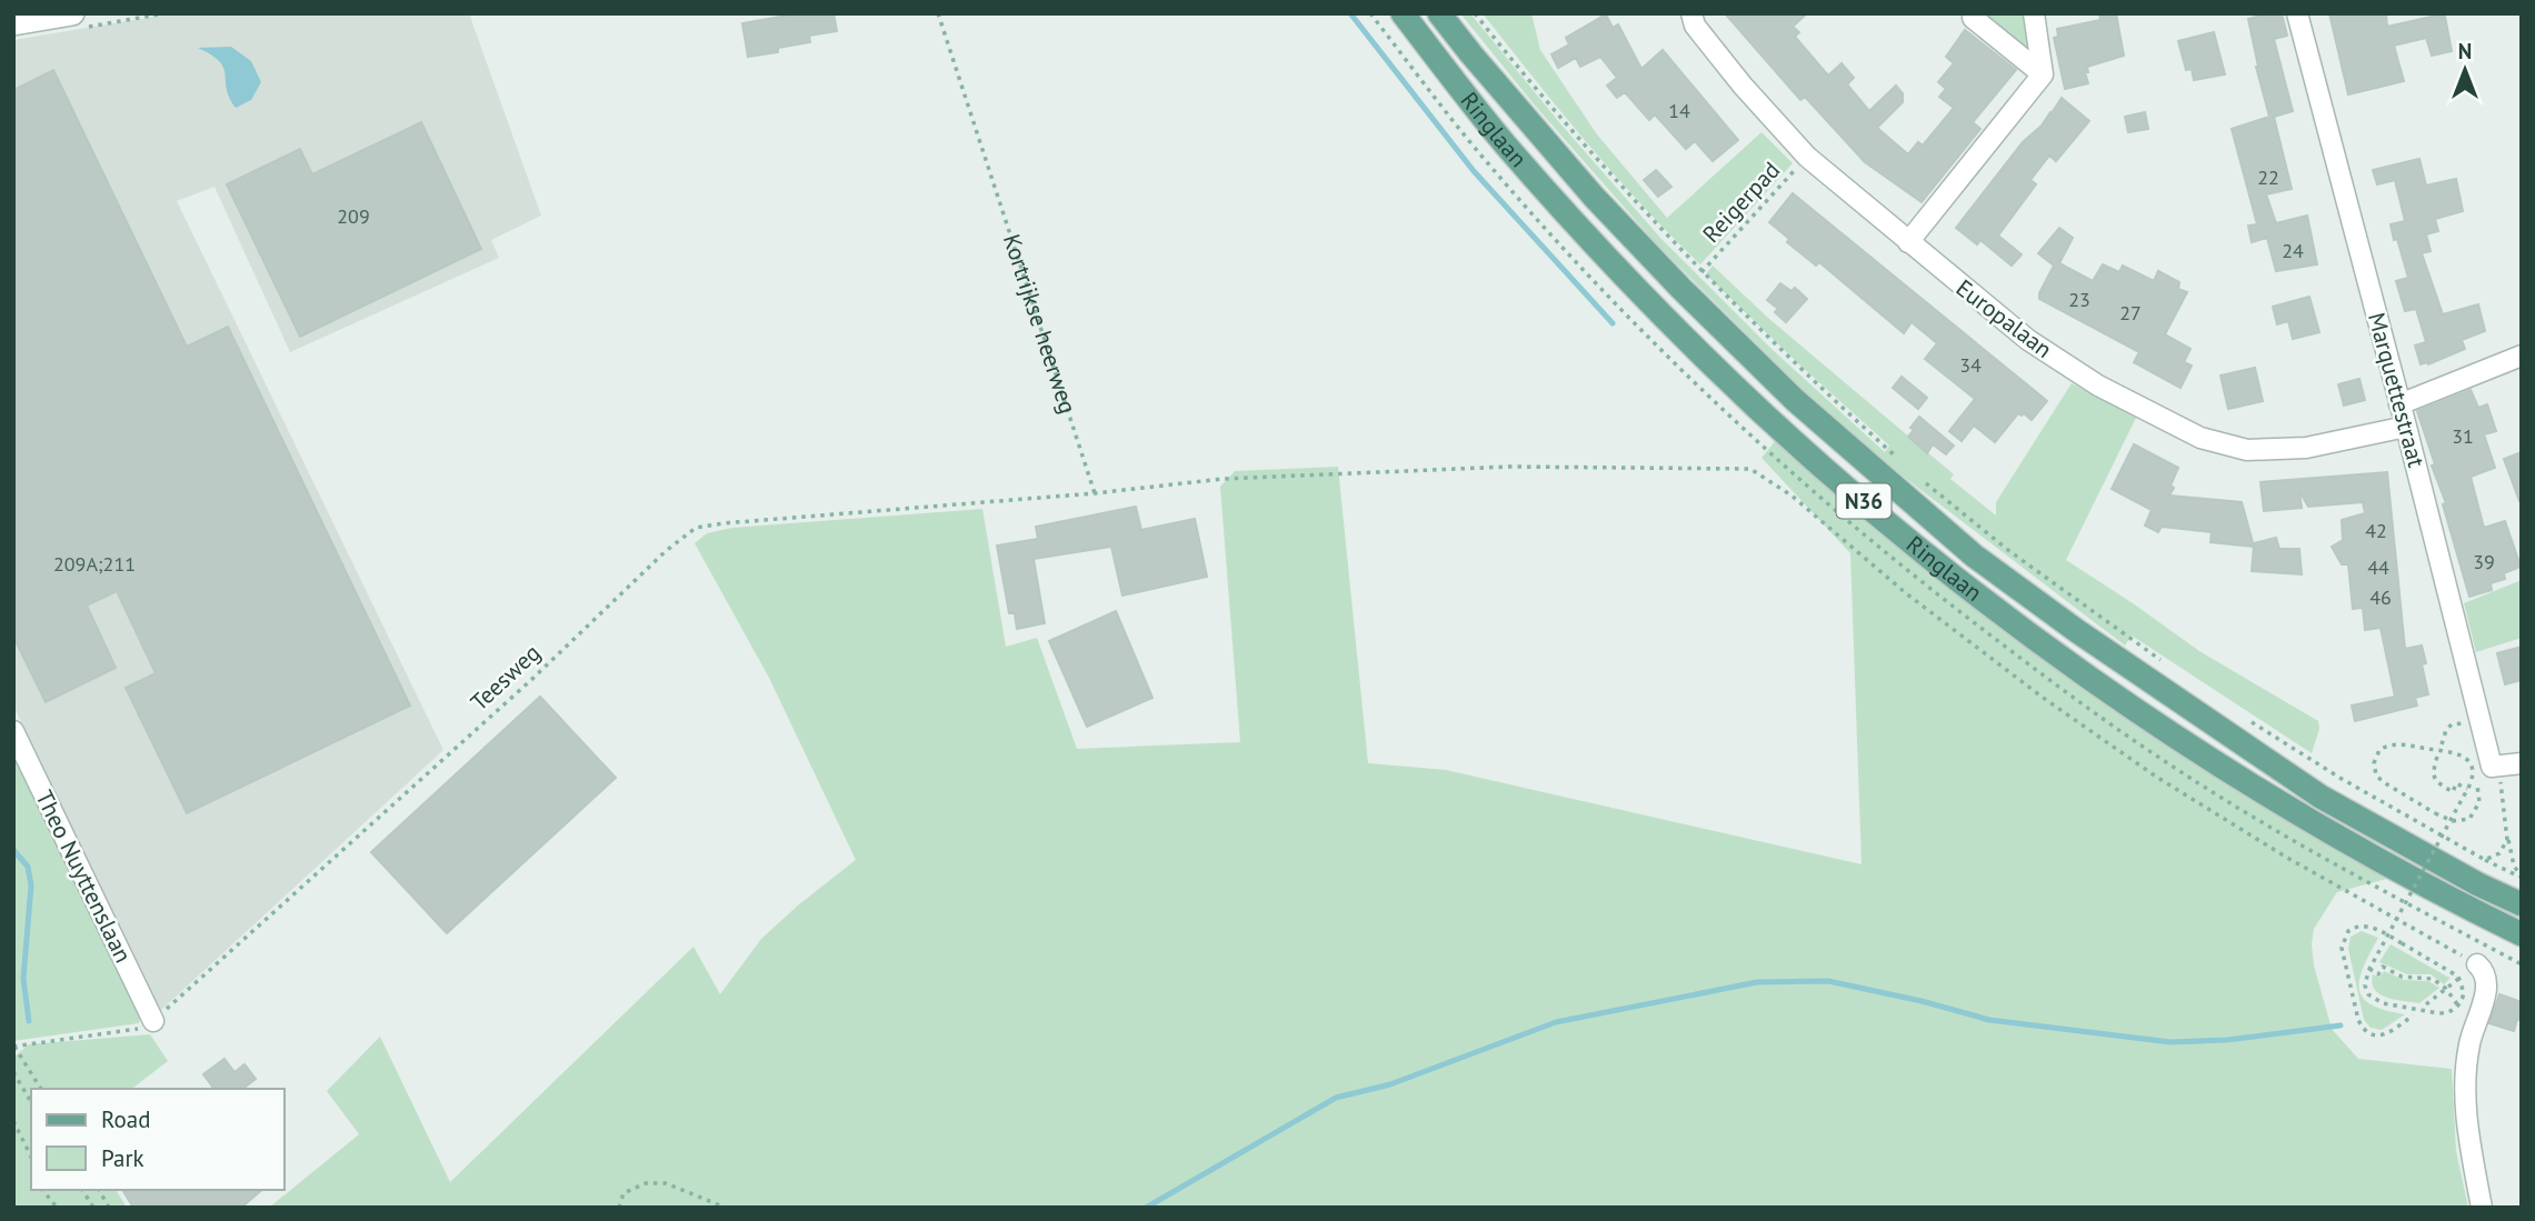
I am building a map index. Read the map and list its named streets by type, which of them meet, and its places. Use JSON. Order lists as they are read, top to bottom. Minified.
{"streets":{"main road":["Ringlaan","N36"],"street":["Europalaan","Marquettestraat","Theo Nuyttenslaan"],"path":["Reigerpad","Kortrijkse heerweg","Teesweg"]},"crossings":[["Reigerpad","Europalaan"],["Europalaan","Marquettestraat"],["Kortrijkse heerweg","Teesweg"],["Teesweg","Theo Nuyttenslaan"]],"house_numbers":["14","22","209","24","23","27","34","31","42","39","209A;211","44","46"],"legend":["Road","Park"],"north":"top"}
